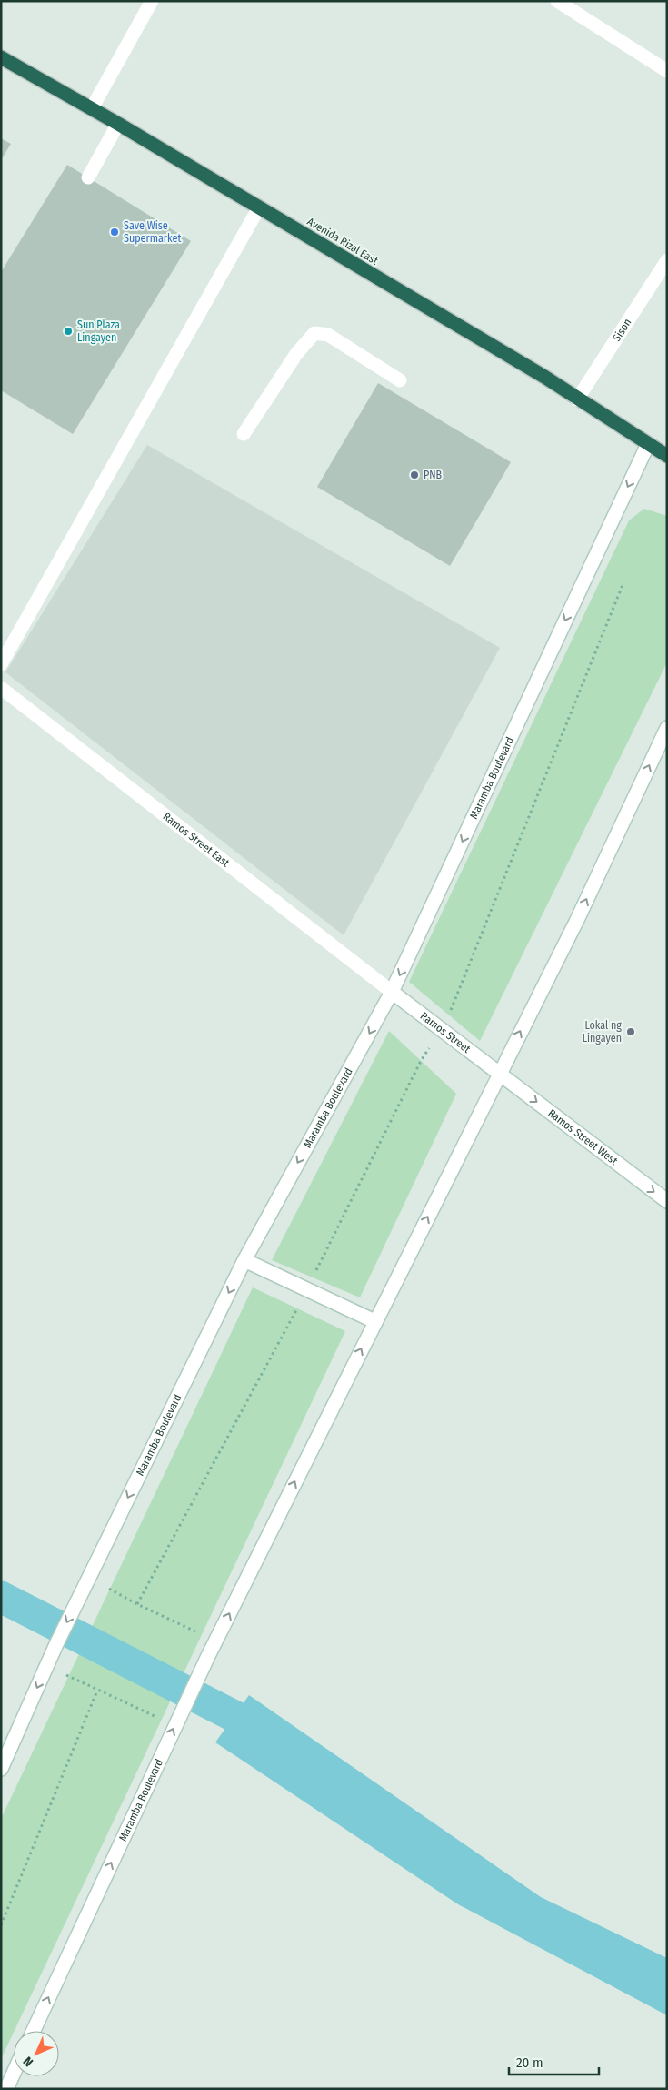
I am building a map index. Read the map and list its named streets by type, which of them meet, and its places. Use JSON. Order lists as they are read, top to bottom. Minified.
{"streets":{"highway":["Avenida Rizal East"],"street":["Sison","Maramba Boulevard","Ramos Street East","Ramos Street","Ramos Street West"]},"crossings":[["Avenida Rizal East","Sison"],["Avenida Rizal East","Maramba Boulevard"],["Maramba Boulevard","Ramos Street East"],["Maramba Boulevard","Ramos Street"],["Maramba Boulevard","Ramos Street West"],["Ramos Street East","Ramos Street"],["Ramos Street","Ramos Street West"]],"one_way":["Ramos Street West"],"places":["Save Wise Supermarket","Sun Plaza Lingayen","PNB","Lokal ng Lingayen"],"scale_bar":"20 m","north":"bottom left"}
